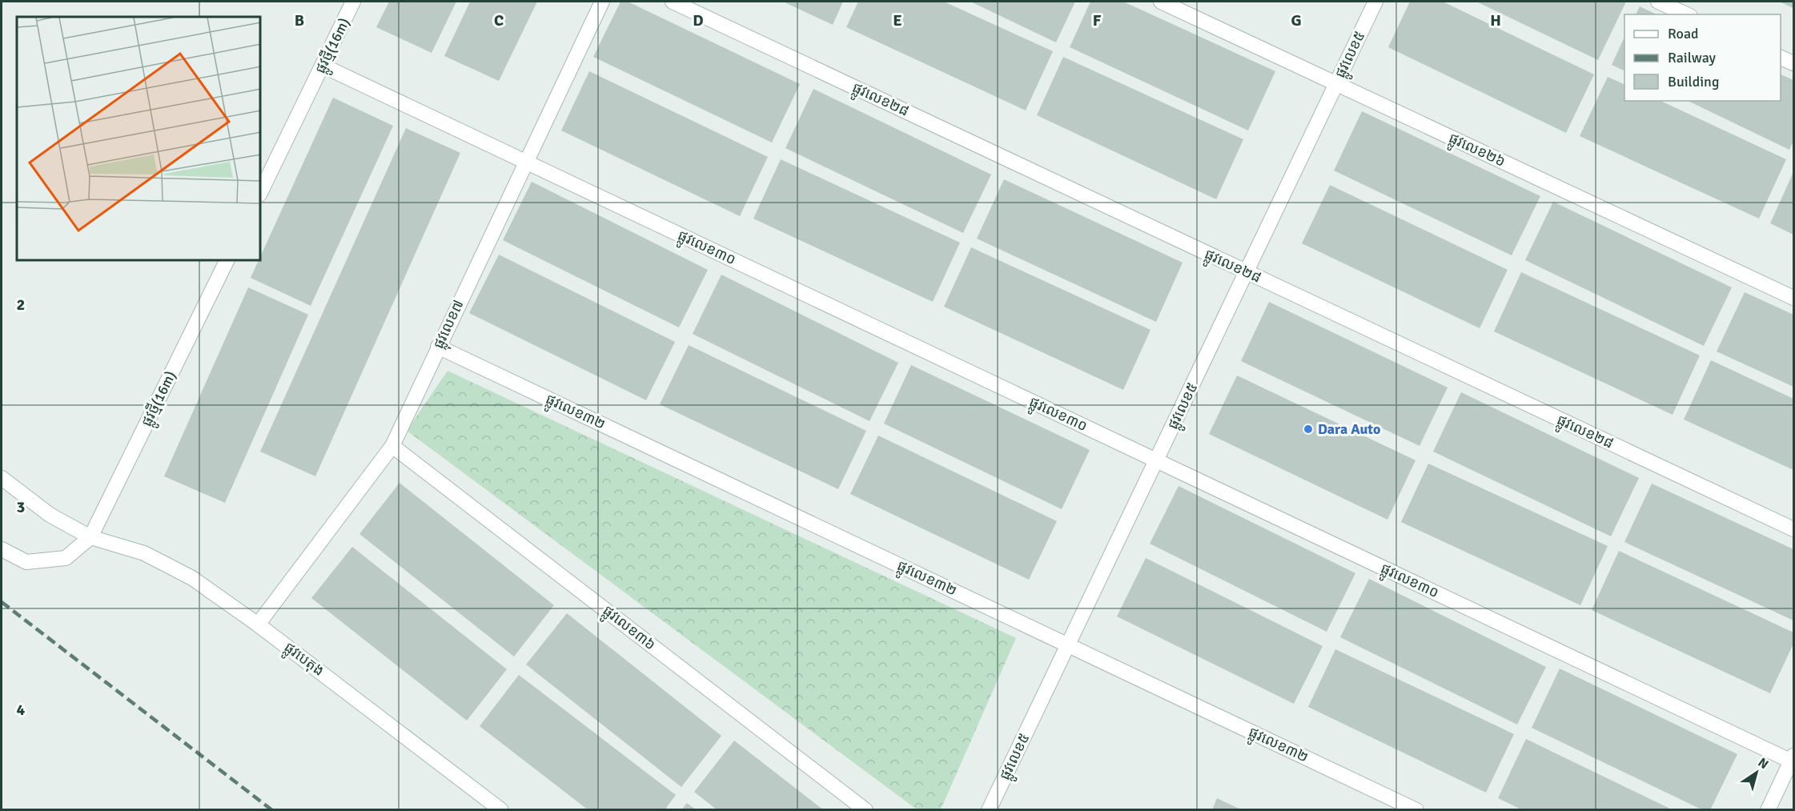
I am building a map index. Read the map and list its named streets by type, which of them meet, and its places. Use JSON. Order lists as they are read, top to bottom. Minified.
{"streets":{"street":["ផ្លូវថ្មី(16m)","ផ្លូវលេខ៥","ផ្លូវលេខ២៨","ផ្លូវលេខ២៦","ផ្លូវលេខ៣០","ផ្លុវលេខ៧","ផ្លូវលេខ៣២","ផ្លូវលេខ៣៦","ផ្លូវបេតុង"]},"crossings":[["ផ្លូវថ្មី(16m)","ផ្លូវលេខ៣០"],["ផ្លូវថ្មី(16m)","ផ្លូវបេតុង"],["ផ្លូវលេខ៥","ផ្លូវលេខ២៨"],["ផ្លូវលេខ៥","ផ្លូវលេខ២៦"],["ផ្លូវលេខ៥","ផ្លូវលេខ៣០"],["ផ្លូវលេខ៥","ផ្លូវលេខ៣២"],["ផ្លូវលេខ៣០","ផ្លុវលេខ៧"],["ផ្លុវលេខ៧","ផ្លូវលេខ៣២"],["ផ្លុវលេខ៧","ផ្លូវលេខ៣៦"],["ផ្លុវលេខ៧","ផ្លូវបេតុង"]],"places":["Dara Auto"],"legend":["Road","Railway","Building"],"north":"top right","grid":{"columns":["B","C","D","E","F","G","H"],"rows":["2","3","4"]}}
